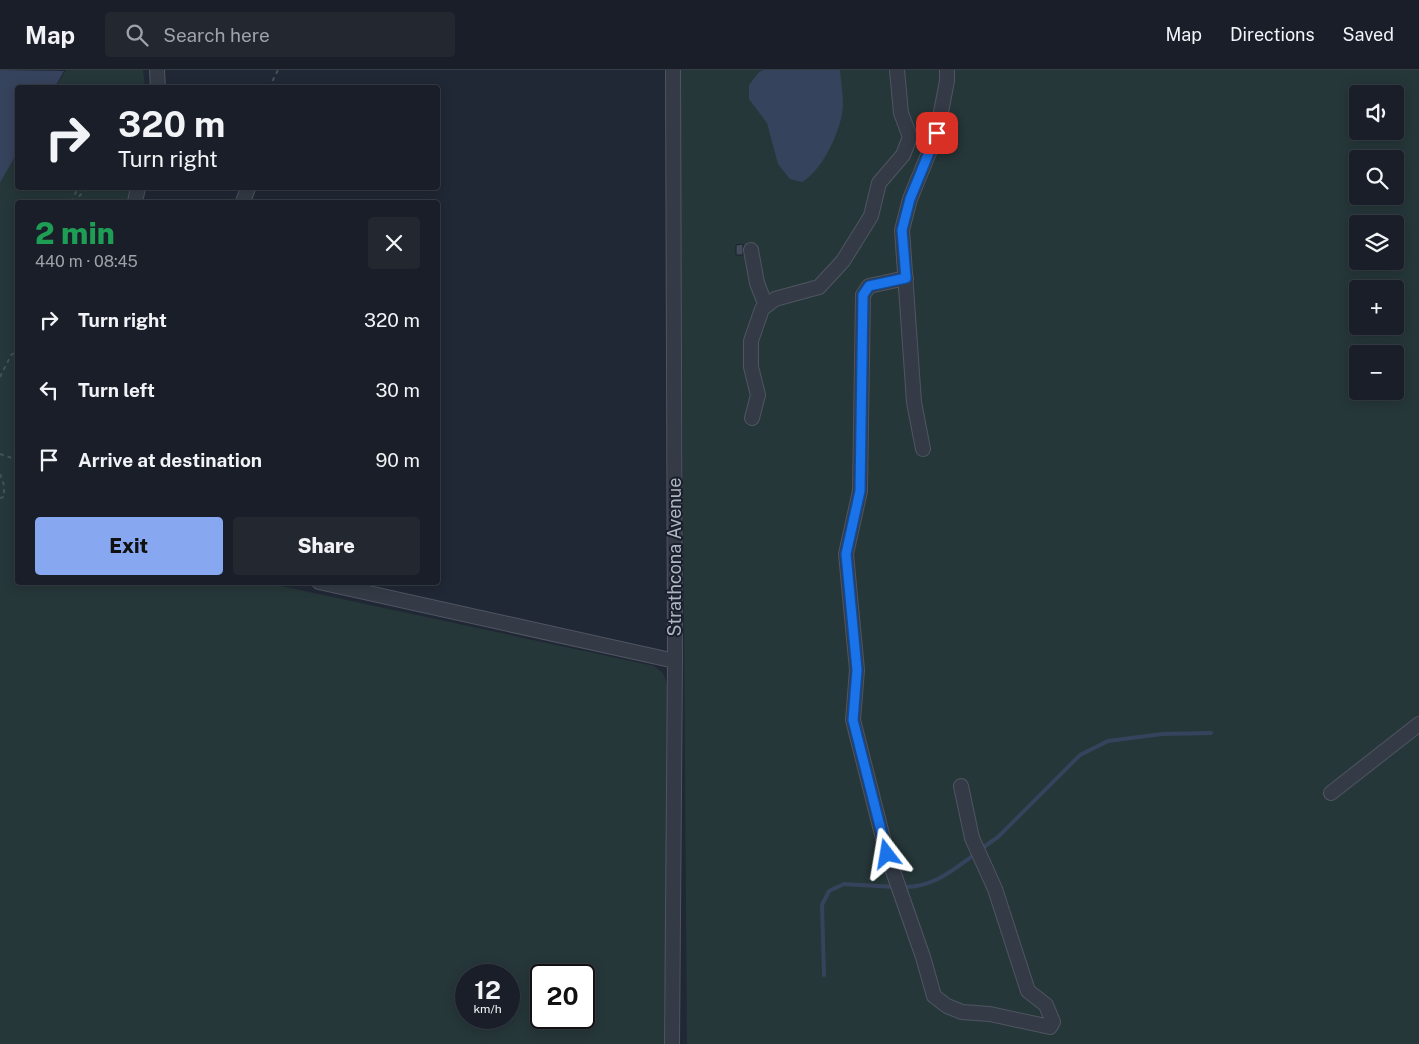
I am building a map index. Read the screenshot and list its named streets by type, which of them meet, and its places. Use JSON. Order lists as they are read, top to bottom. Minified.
{"streets":{"lane":["Strathcona Avenue"]},"page":{"header":"Map","search":"Search here","nav":["Map","Directions","Saved"],"map_buttons":["+","−"],"turn":["320 m","Turn right"],"heading":["2 min","440 m · 08:45"],"list":[{"name":"Turn right","value":"320 m"},{"name":"Turn left","value":"30 m"},{"name":"Arrive at destination","value":"90 m"}],"buttons":["Exit","Share"],"speed":"12 km/h","limit":"20"}}
